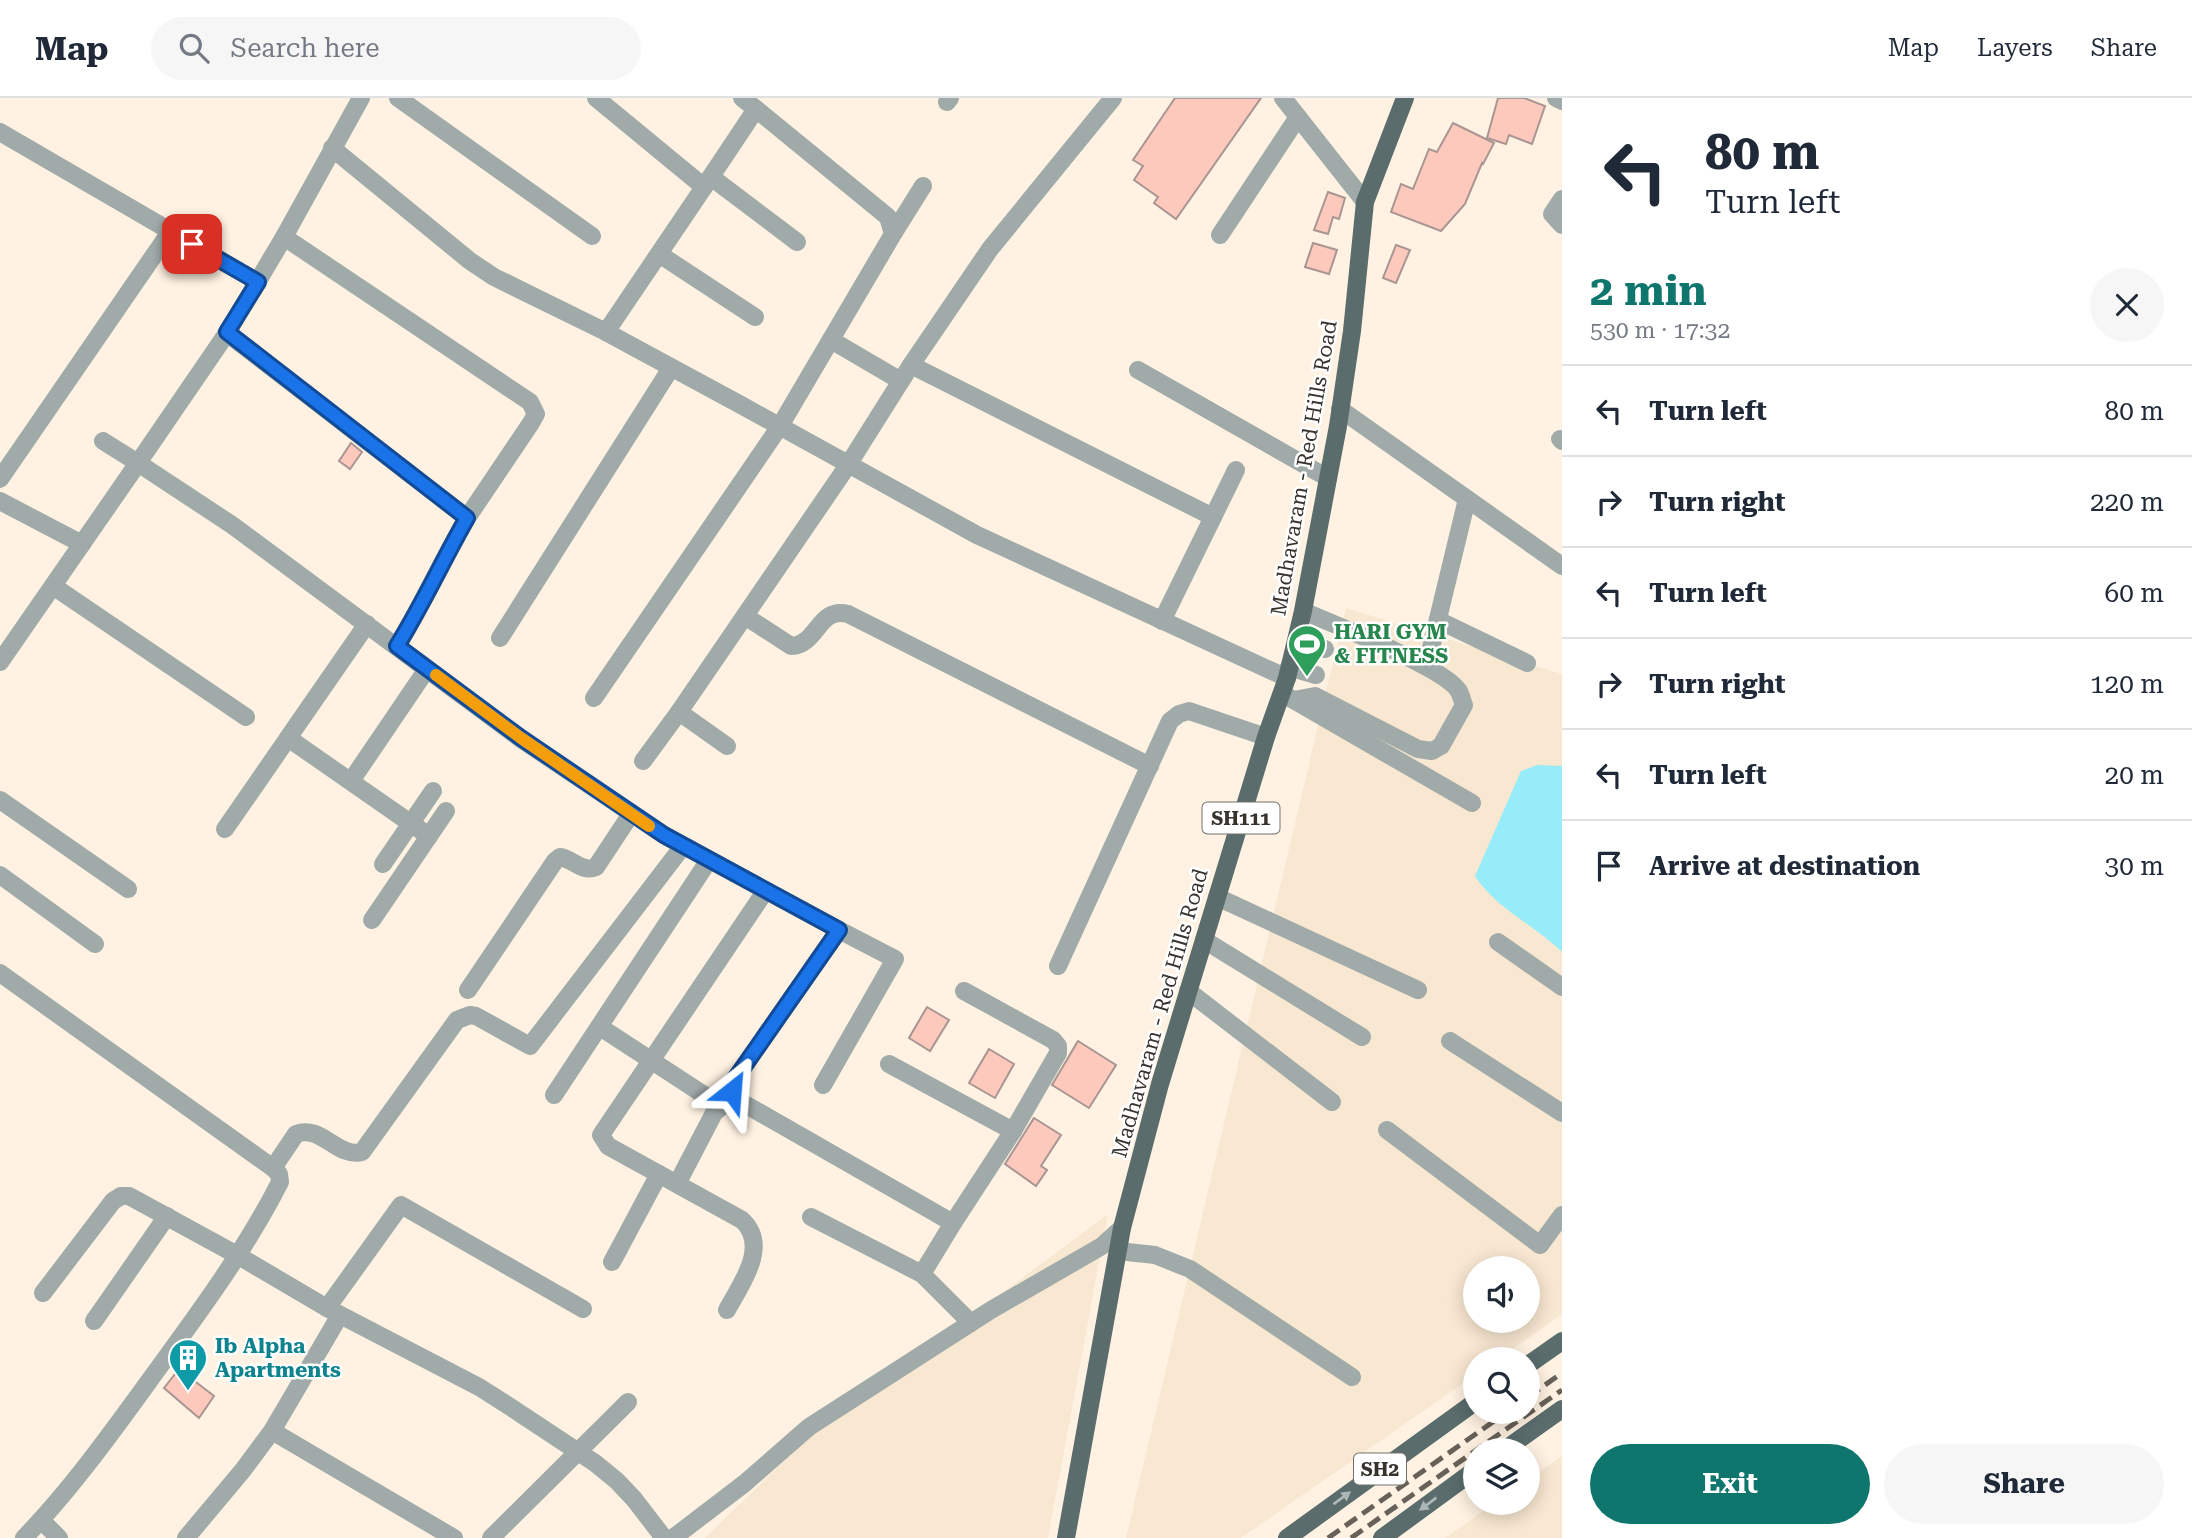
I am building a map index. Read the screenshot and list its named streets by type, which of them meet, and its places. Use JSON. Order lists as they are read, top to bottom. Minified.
{"streets":{"main road":["Madhavaram - Red Hills Road","SH111","SH2"]},"places":{"sports":["HARI GYM & FITNESS"],"building":["Ib Alpha Apartments"]},"page":{"header":"Map","search":"Search here","nav":["Map","Layers","Share"],"turn":["80 m","Turn left"],"heading":["2 min","530 m · 17:32"],"list":[{"name":"Turn left","value":"80 m"},{"name":"Turn right","value":"220 m"},{"name":"Turn left","value":"60 m"},{"name":"Turn right","value":"120 m"},{"name":"Turn left","value":"20 m"},{"name":"Arrive at destination","value":"30 m"}],"buttons":["Exit","Share"]}}
